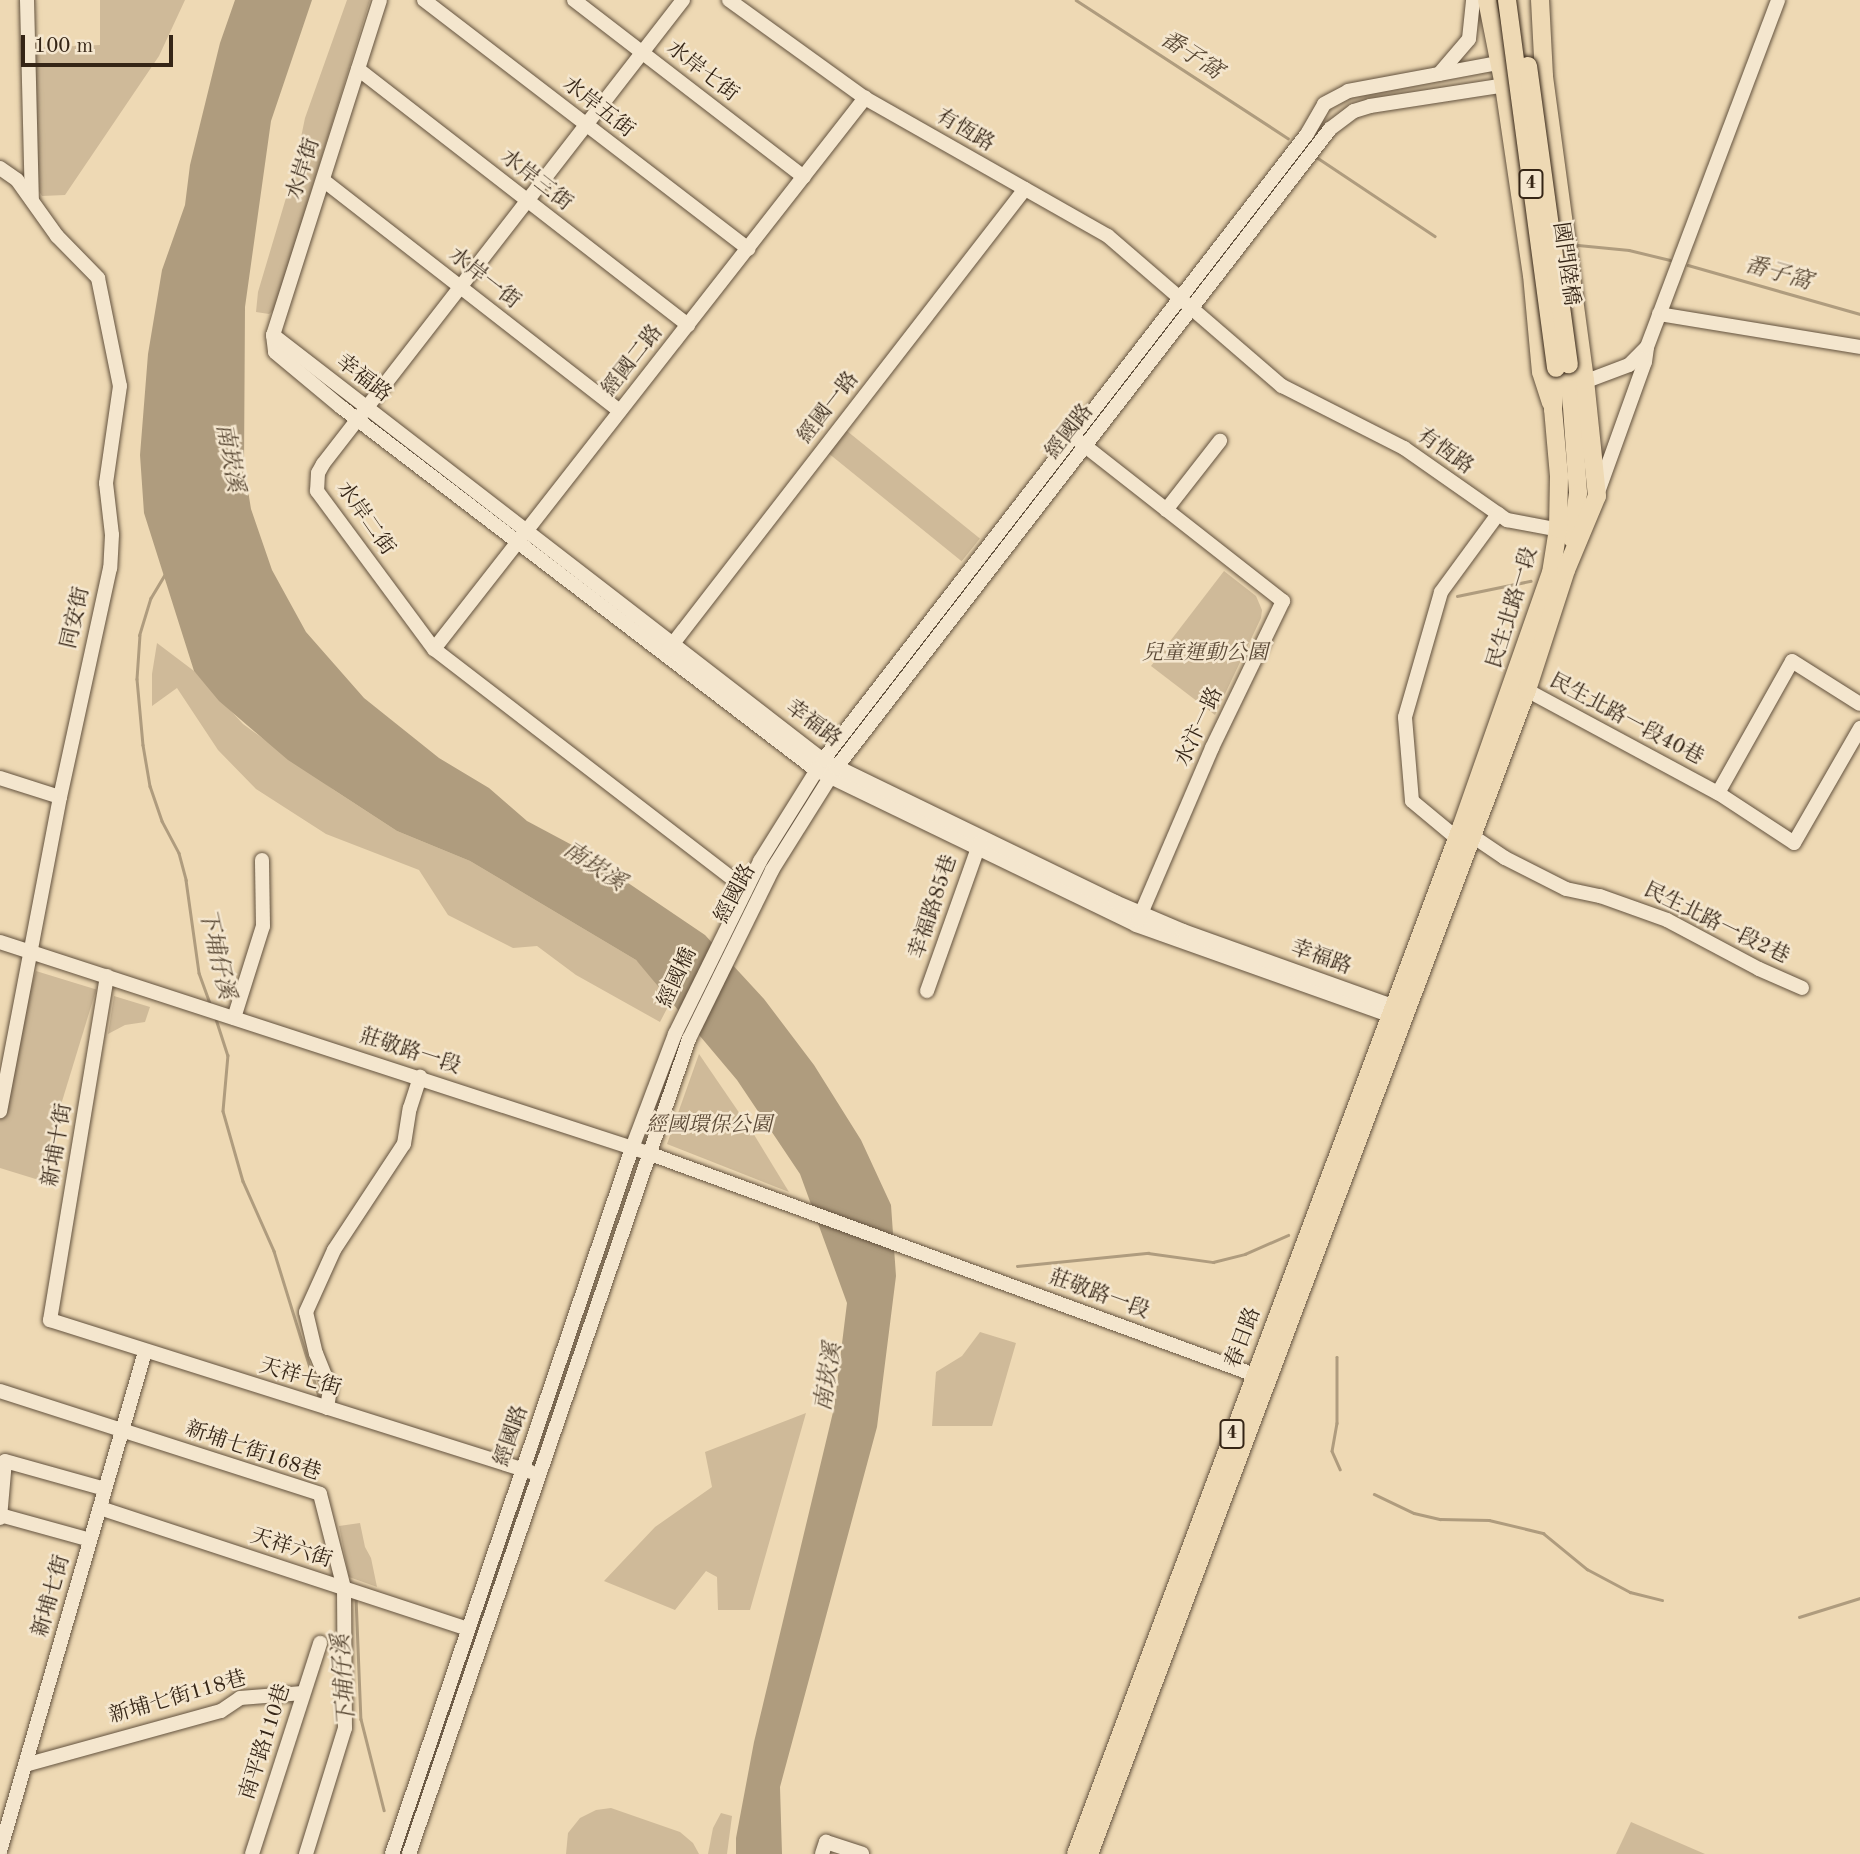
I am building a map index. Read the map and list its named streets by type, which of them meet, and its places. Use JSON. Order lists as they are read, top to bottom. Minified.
{"streets":{"main road":["4","國門陸橋","民生北路一段","春日路"],"street":["水岸七街","水岸五街","有恆路","水岸街","水岸三街","水岸一街","經國二路","幸福路","經國一路","經國路","水岸二街","同安街","民生北路一段40巷","水汴一路","幸福路85巷","民生北路一段2巷","經國橋","莊敬路一段","新埔十街","天祥七街","新埔七街168巷","天祥六街","新埔七街","新埔七街118巷","南平路110巷"]},"crossings":[["水岸七街","經國二路"],["水岸七街","水岸二街"],["水岸五街","經國二路"],["水岸五街","水岸二街"],["有恆路","4"],["有恆路","經國二路"],["有恆路","經國一路"],["有恆路","經國路"],["有恆路","民生北路一段"],["有恆路","民生北路一段2巷"],["水岸街","水岸三街"],["水岸街","水岸一街"],["水岸街","幸福路"],["水岸三街","經國二路"],["水岸三街","水岸二街"],["4","國門陸橋"],["4","經國路"],["4","民生北路一段"],["水岸一街","經國二路"],["水岸一街","水岸二街"],["經國二路","幸福路"],["經國二路","水岸二街"],["幸福路","經國一路"],["幸福路","經國路"],["幸福路","水岸二街"],["幸福路","水汴一路"],["幸福路","幸福路85巷"],["幸福路","春日路"],["經國路","水岸二街"],["經國路","水汴一路"],["經國路","經國橋"],["經國路","莊敬路一段"],["經國路","天祥七街"],["經國路","天祥六街"],["民生北路一段","民生北路一段40巷"],["民生北路一段","民生北路一段2巷"],["民生北路一段","春日路"],["同安街","莊敬路一段"],["民生北路一段2巷","春日路"],["莊敬路一段","新埔十街"],["莊敬路一段","春日路"],["新埔十街","天祥七街"],["天祥七街","新埔七街"],["新埔七街168巷","天祥六街"],["新埔七街168巷","新埔七街"],["天祥六街","新埔七街"],["新埔七街","新埔七街118巷"],["新埔七街118巷","南平路110巷"]],"water":["番子窩","南崁溪","下埔仔溪"],"parks":["兒童運動公園","經國環保公園"],"scale_bar":"100 m"}
